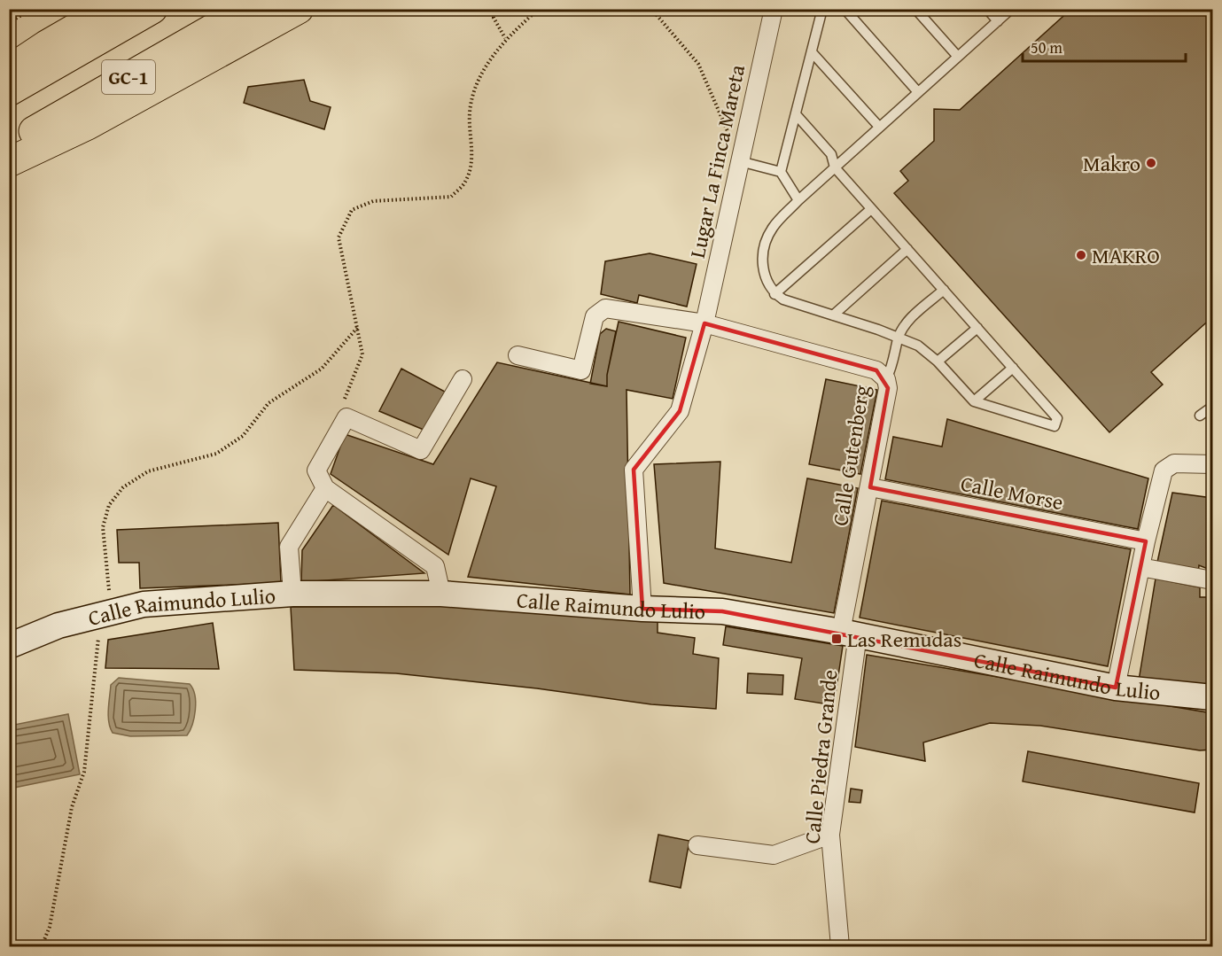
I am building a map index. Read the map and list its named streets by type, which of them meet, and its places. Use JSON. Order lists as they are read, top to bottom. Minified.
{"streets":{"highway":["GC-1"],"street":["Lugar La Finca Mareta","Calle Gutenberg","Calle Morse","Calle Raimundo Lulio","Calle Piedra Grande"]},"crossings":[["Lugar La Finca Mareta","Calle Gutenberg"],["Lugar La Finca Mareta","Calle Raimundo Lulio"],["Calle Gutenberg","Calle Morse"],["Calle Gutenberg","Calle Raimundo Lulio"],["Calle Gutenberg","Calle Piedra Grande"],["Calle Raimundo Lulio","Calle Piedra Grande"]],"places":{"other":["Makro","MAKRO"],"transit":["Las Remudas"]},"scale_bar":"50 m"}
